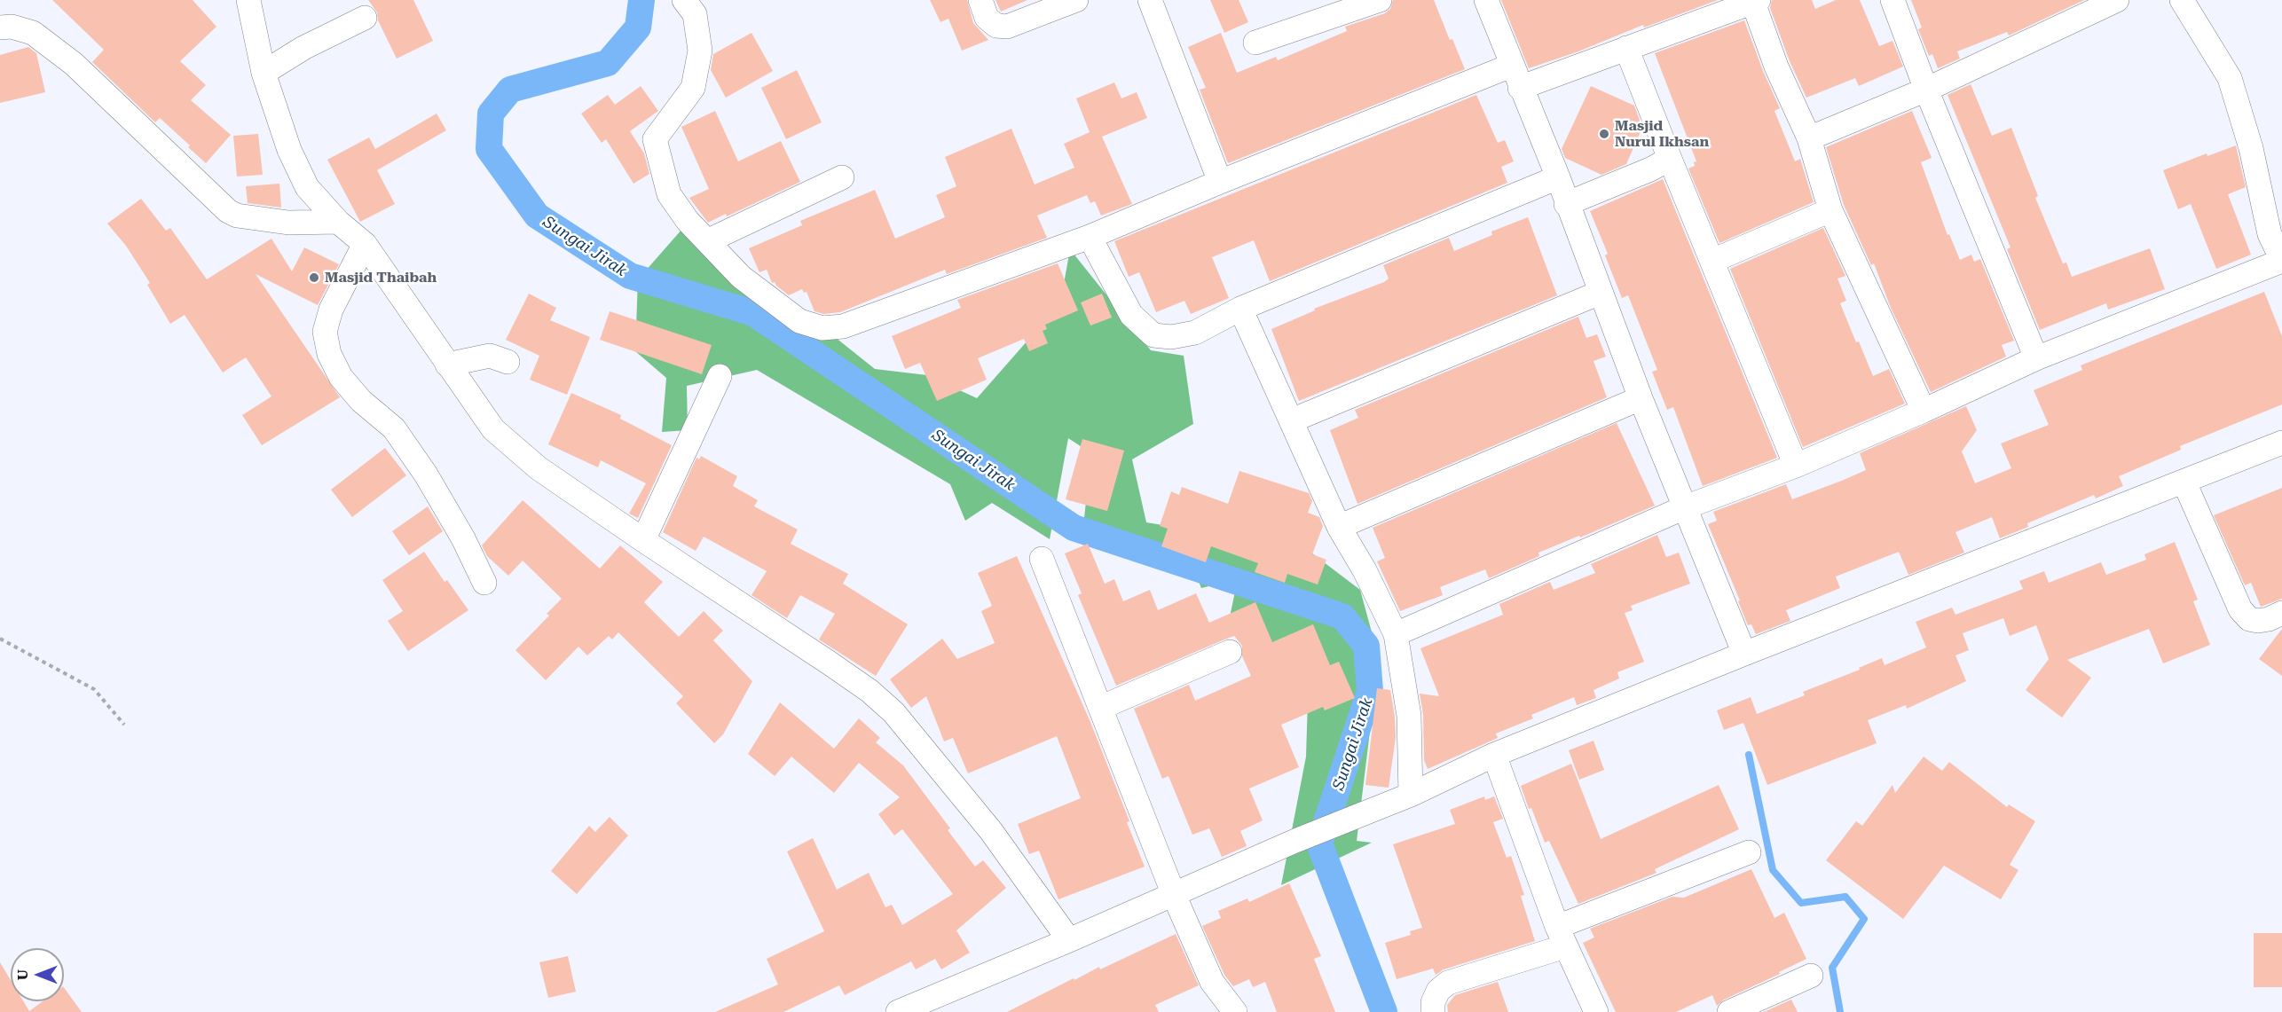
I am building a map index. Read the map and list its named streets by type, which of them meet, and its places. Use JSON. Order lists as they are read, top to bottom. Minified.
{"water":["Sungai Jirak"],"places":["Masjid Nurul Ikhsan","Masjid Thaibah"],"north":"left"}
